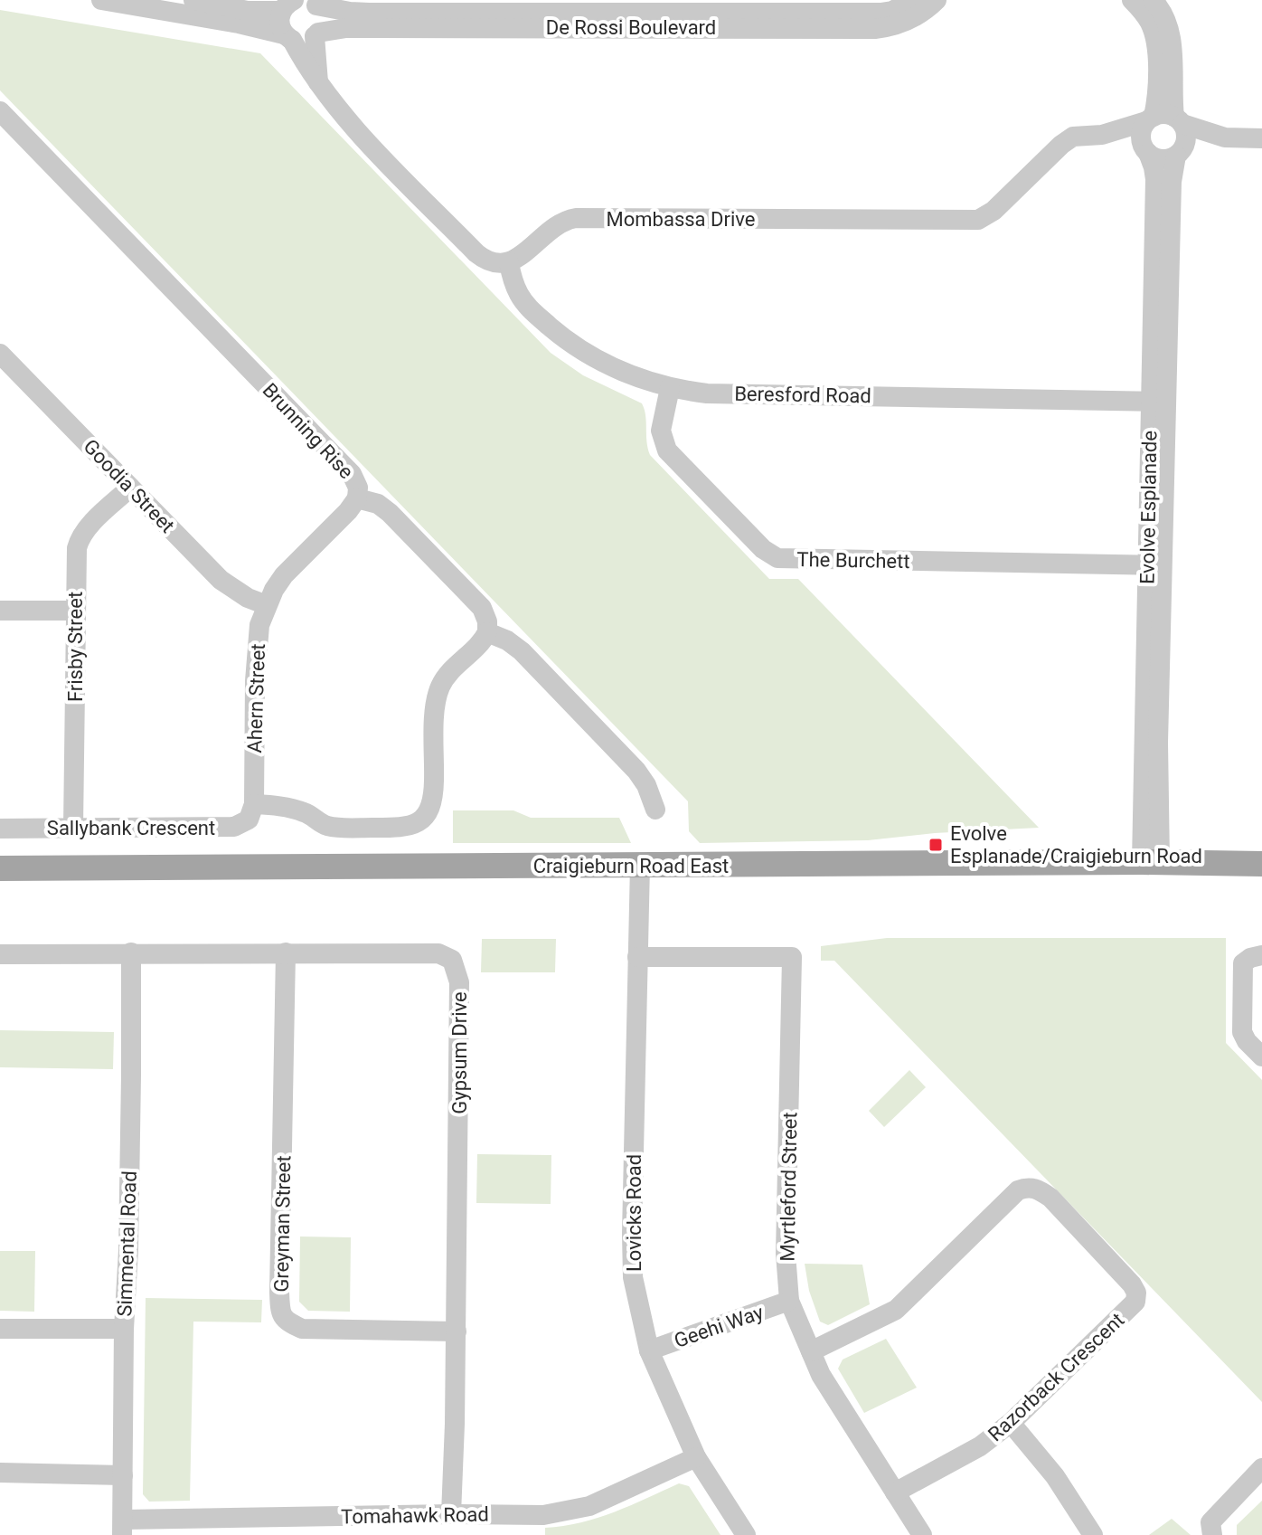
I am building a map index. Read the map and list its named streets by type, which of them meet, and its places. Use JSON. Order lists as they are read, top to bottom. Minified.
{"streets":{"main road":["Craigieburn Road East"],"street":["De Rossi Boulevard","Mombassa Drive","Beresford Road","Brunning Rise","Goodia Street","Evolve Esplanade","The Burchett","Frisby Street","Ahern Street","Sallybank Crescent","Gypsum Drive","Myrtleford Street","Lovicks Road","Greyman Street","Simmental Road","Geehi Way","Razorback Crescent","Tomahawk Road"]},"crossings":[["Mombassa Drive","Beresford Road"],["Mombassa Drive","Evolve Esplanade"],["Beresford Road","Evolve Esplanade"],["Beresford Road","The Burchett"],["Brunning Rise","Ahern Street"],["Goodia Street","Frisby Street"],["Goodia Street","Ahern Street"],["Evolve Esplanade","The Burchett"],["Evolve Esplanade","Craigieburn Road East"],["Frisby Street","Sallybank Crescent"],["Ahern Street","Sallybank Crescent"],["Craigieburn Road East","Lovicks Road"],["Gypsum Drive","Greyman Street"],["Gypsum Drive","Simmental Road"],["Gypsum Drive","Tomahawk Road"],["Myrtleford Street","Lovicks Road"],["Myrtleford Street","Geehi Way"],["Myrtleford Street","Razorback Crescent"],["Lovicks Road","Geehi Way"],["Lovicks Road","Tomahawk Road"],["Simmental Road","Tomahawk Road"]],"places":{"transit":["Evolve Esplanade/Craigieburn Road"]}}
